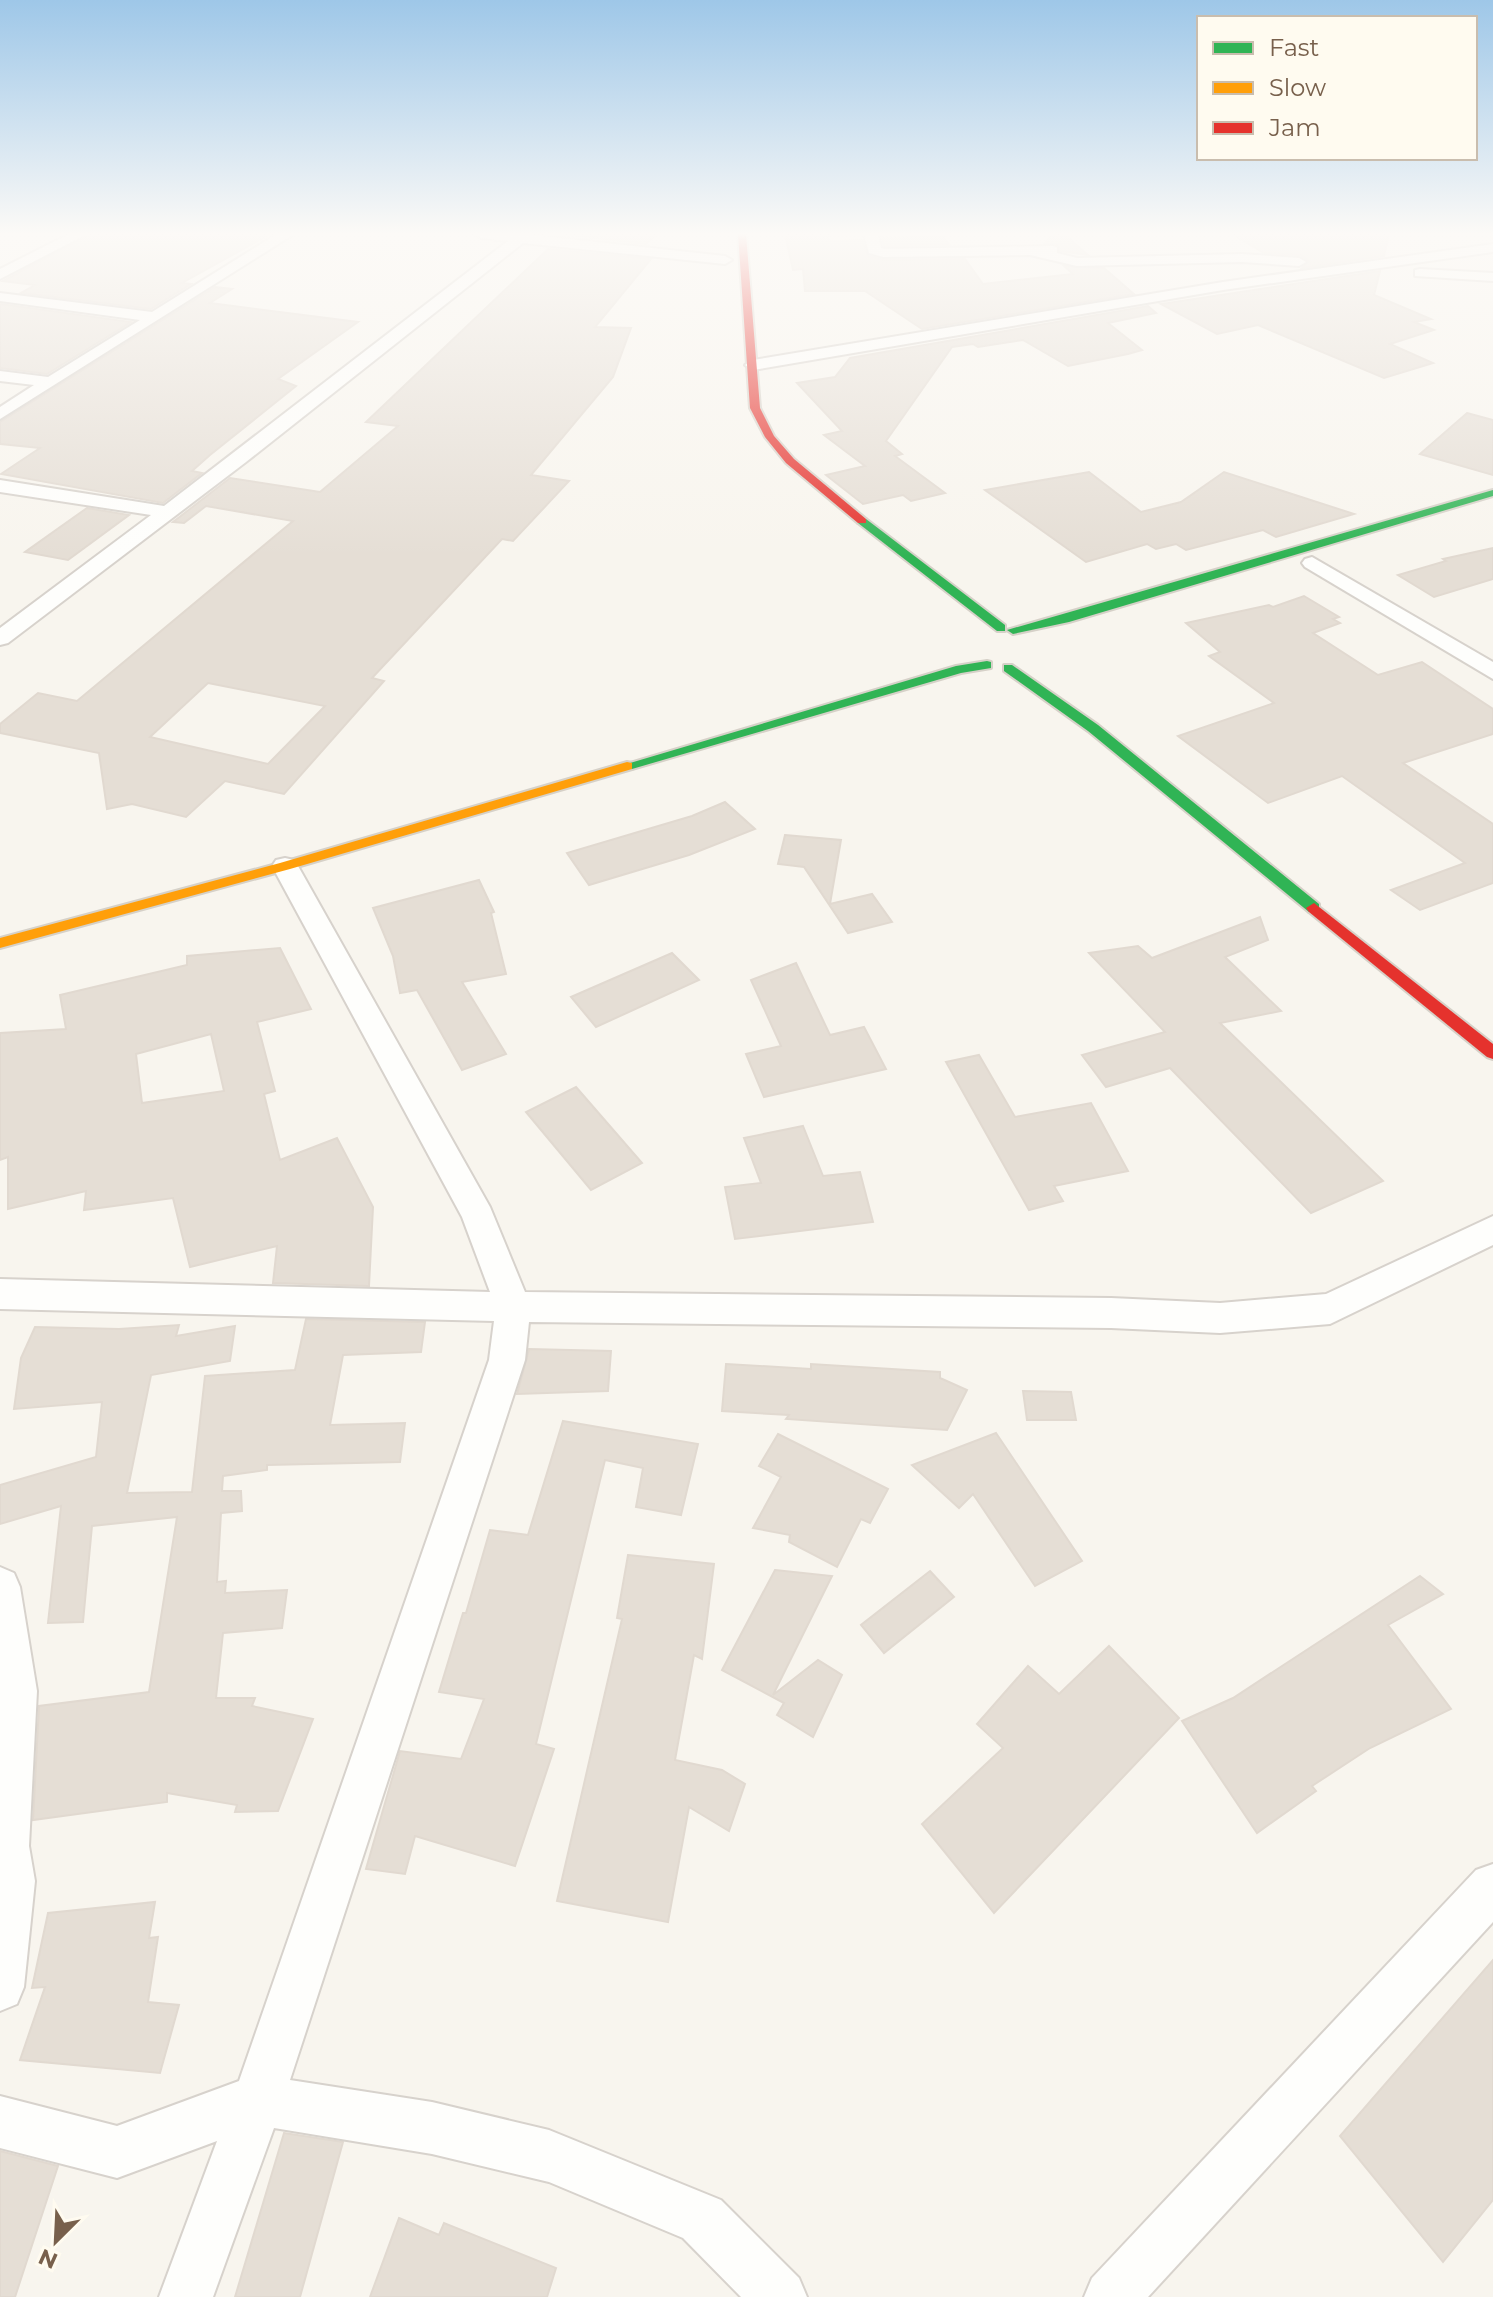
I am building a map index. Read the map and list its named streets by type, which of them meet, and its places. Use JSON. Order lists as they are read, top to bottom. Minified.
{"legend":["Fast","Slow","Jam"],"north":"bottom left"}
